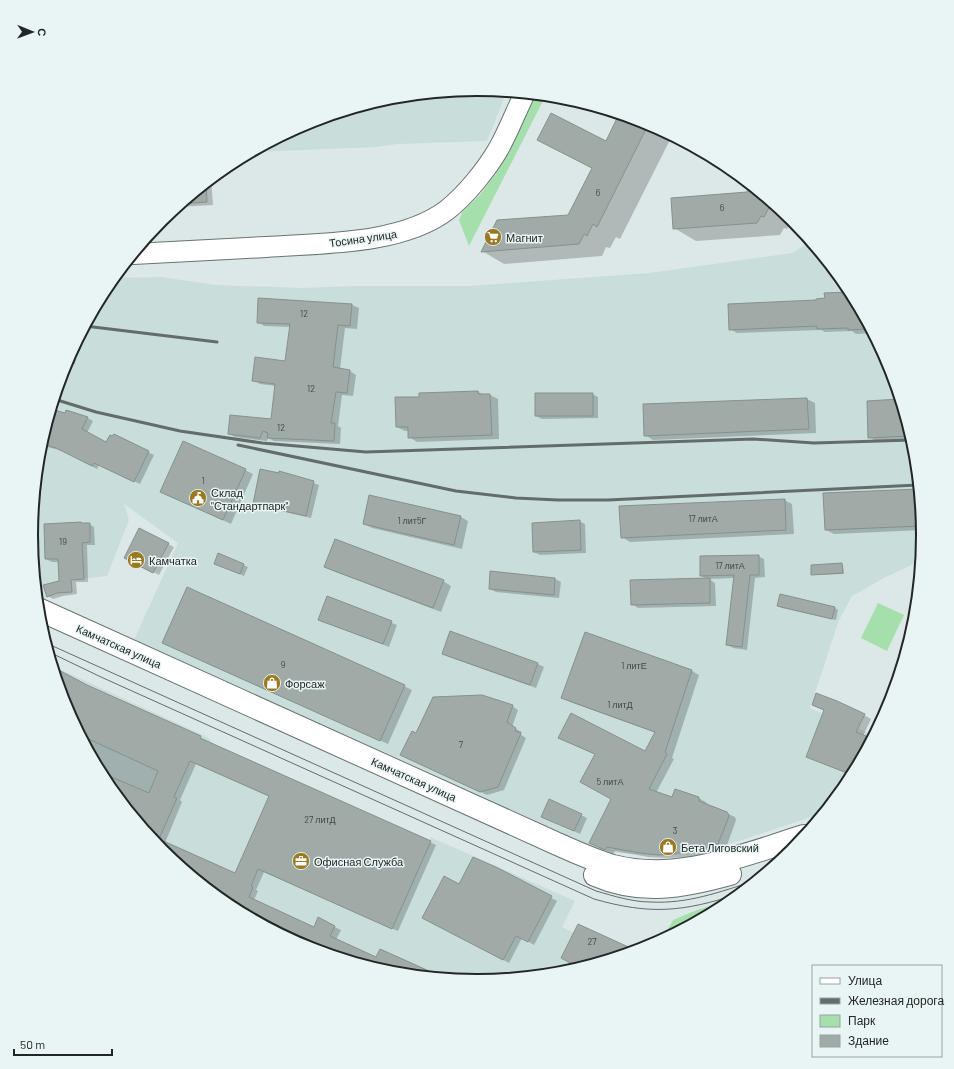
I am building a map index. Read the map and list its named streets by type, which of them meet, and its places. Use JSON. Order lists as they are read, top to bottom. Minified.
{"streets":{"main road":["Камчатская улица"],"street":["Тосина улица"]},"places":{"supermarket":["Магнит"],"public building":["Склад \"Стандартпарк\""],"hotel":["Камчатка"],"shop":["Форсаж","Бета Лиговский"],"office":["Офисная Служба"]},"house_numbers":["6","6","12","12","12","1","17 литА","1 лит5Г","19","17 литА","9","1 литЕ","1 литД","7","5 литА","27 литД","3","27"],"legend":["Улица","Железная дорога","Парк","Здание"],"scale_bar":"50 m","north":"right"}
